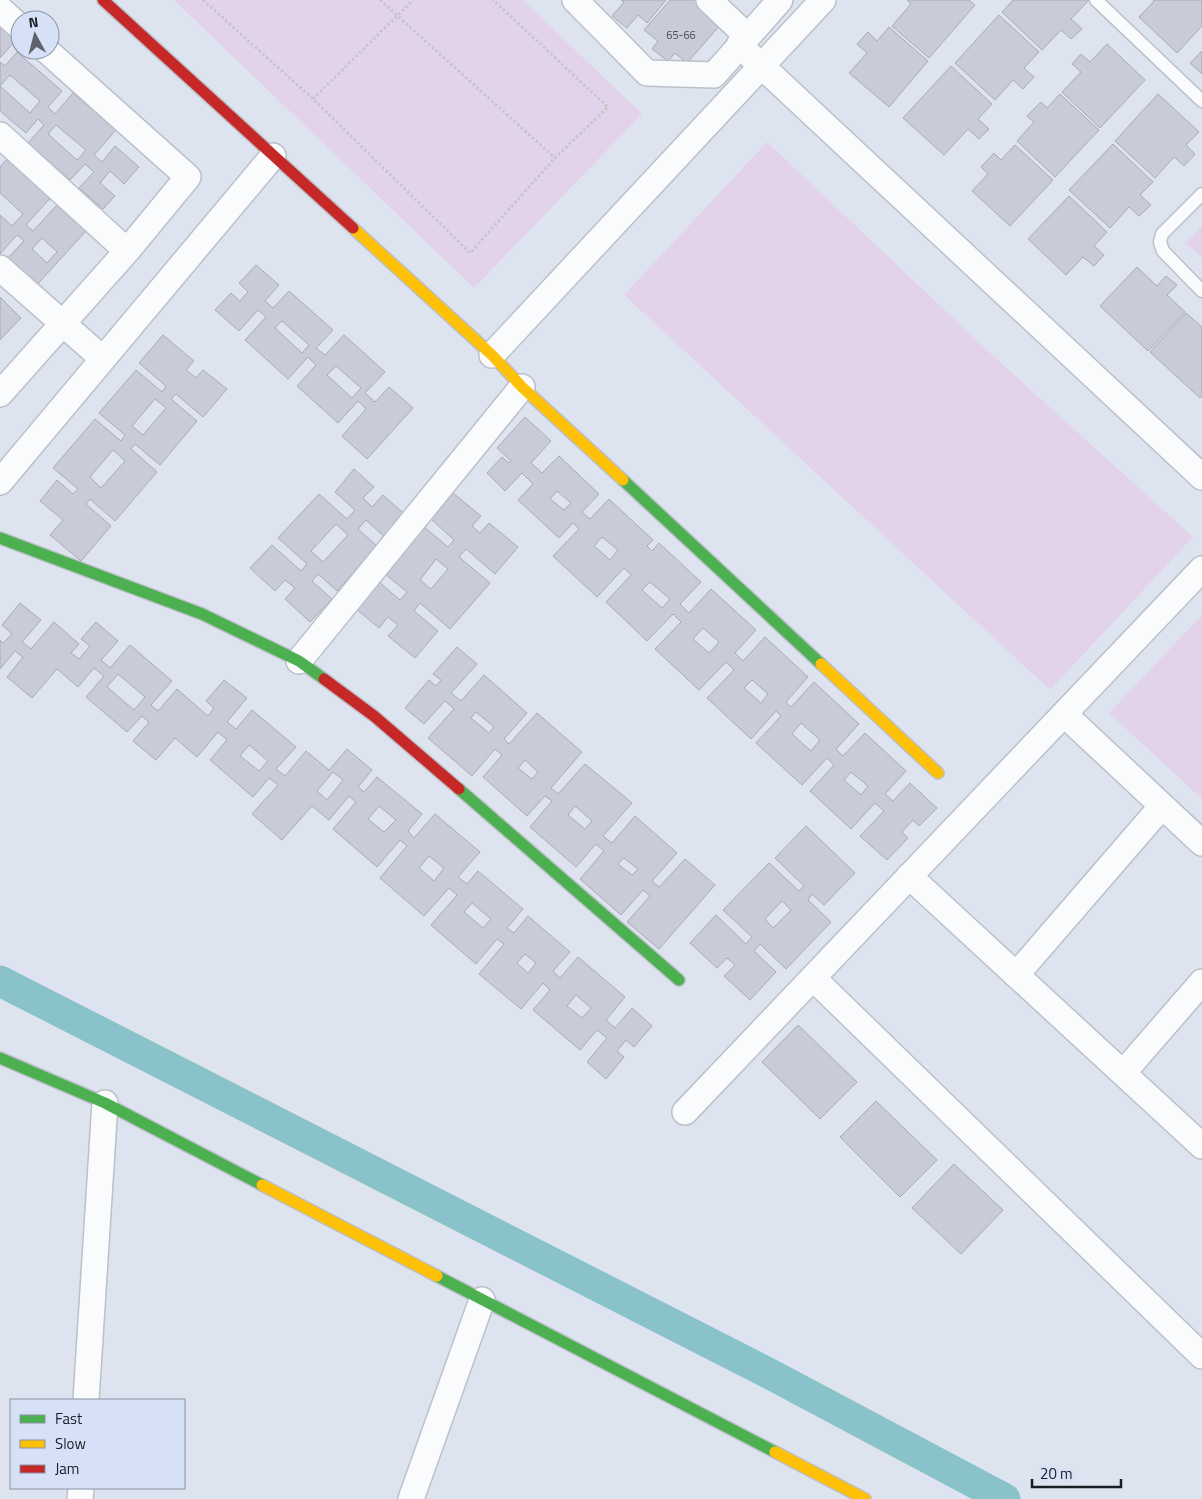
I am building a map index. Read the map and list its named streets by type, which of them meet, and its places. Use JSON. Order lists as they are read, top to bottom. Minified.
{"house_numbers":["65-66"],"legend":["Fast","Slow","Jam"],"scale_bar":"20 m","north":"top"}
